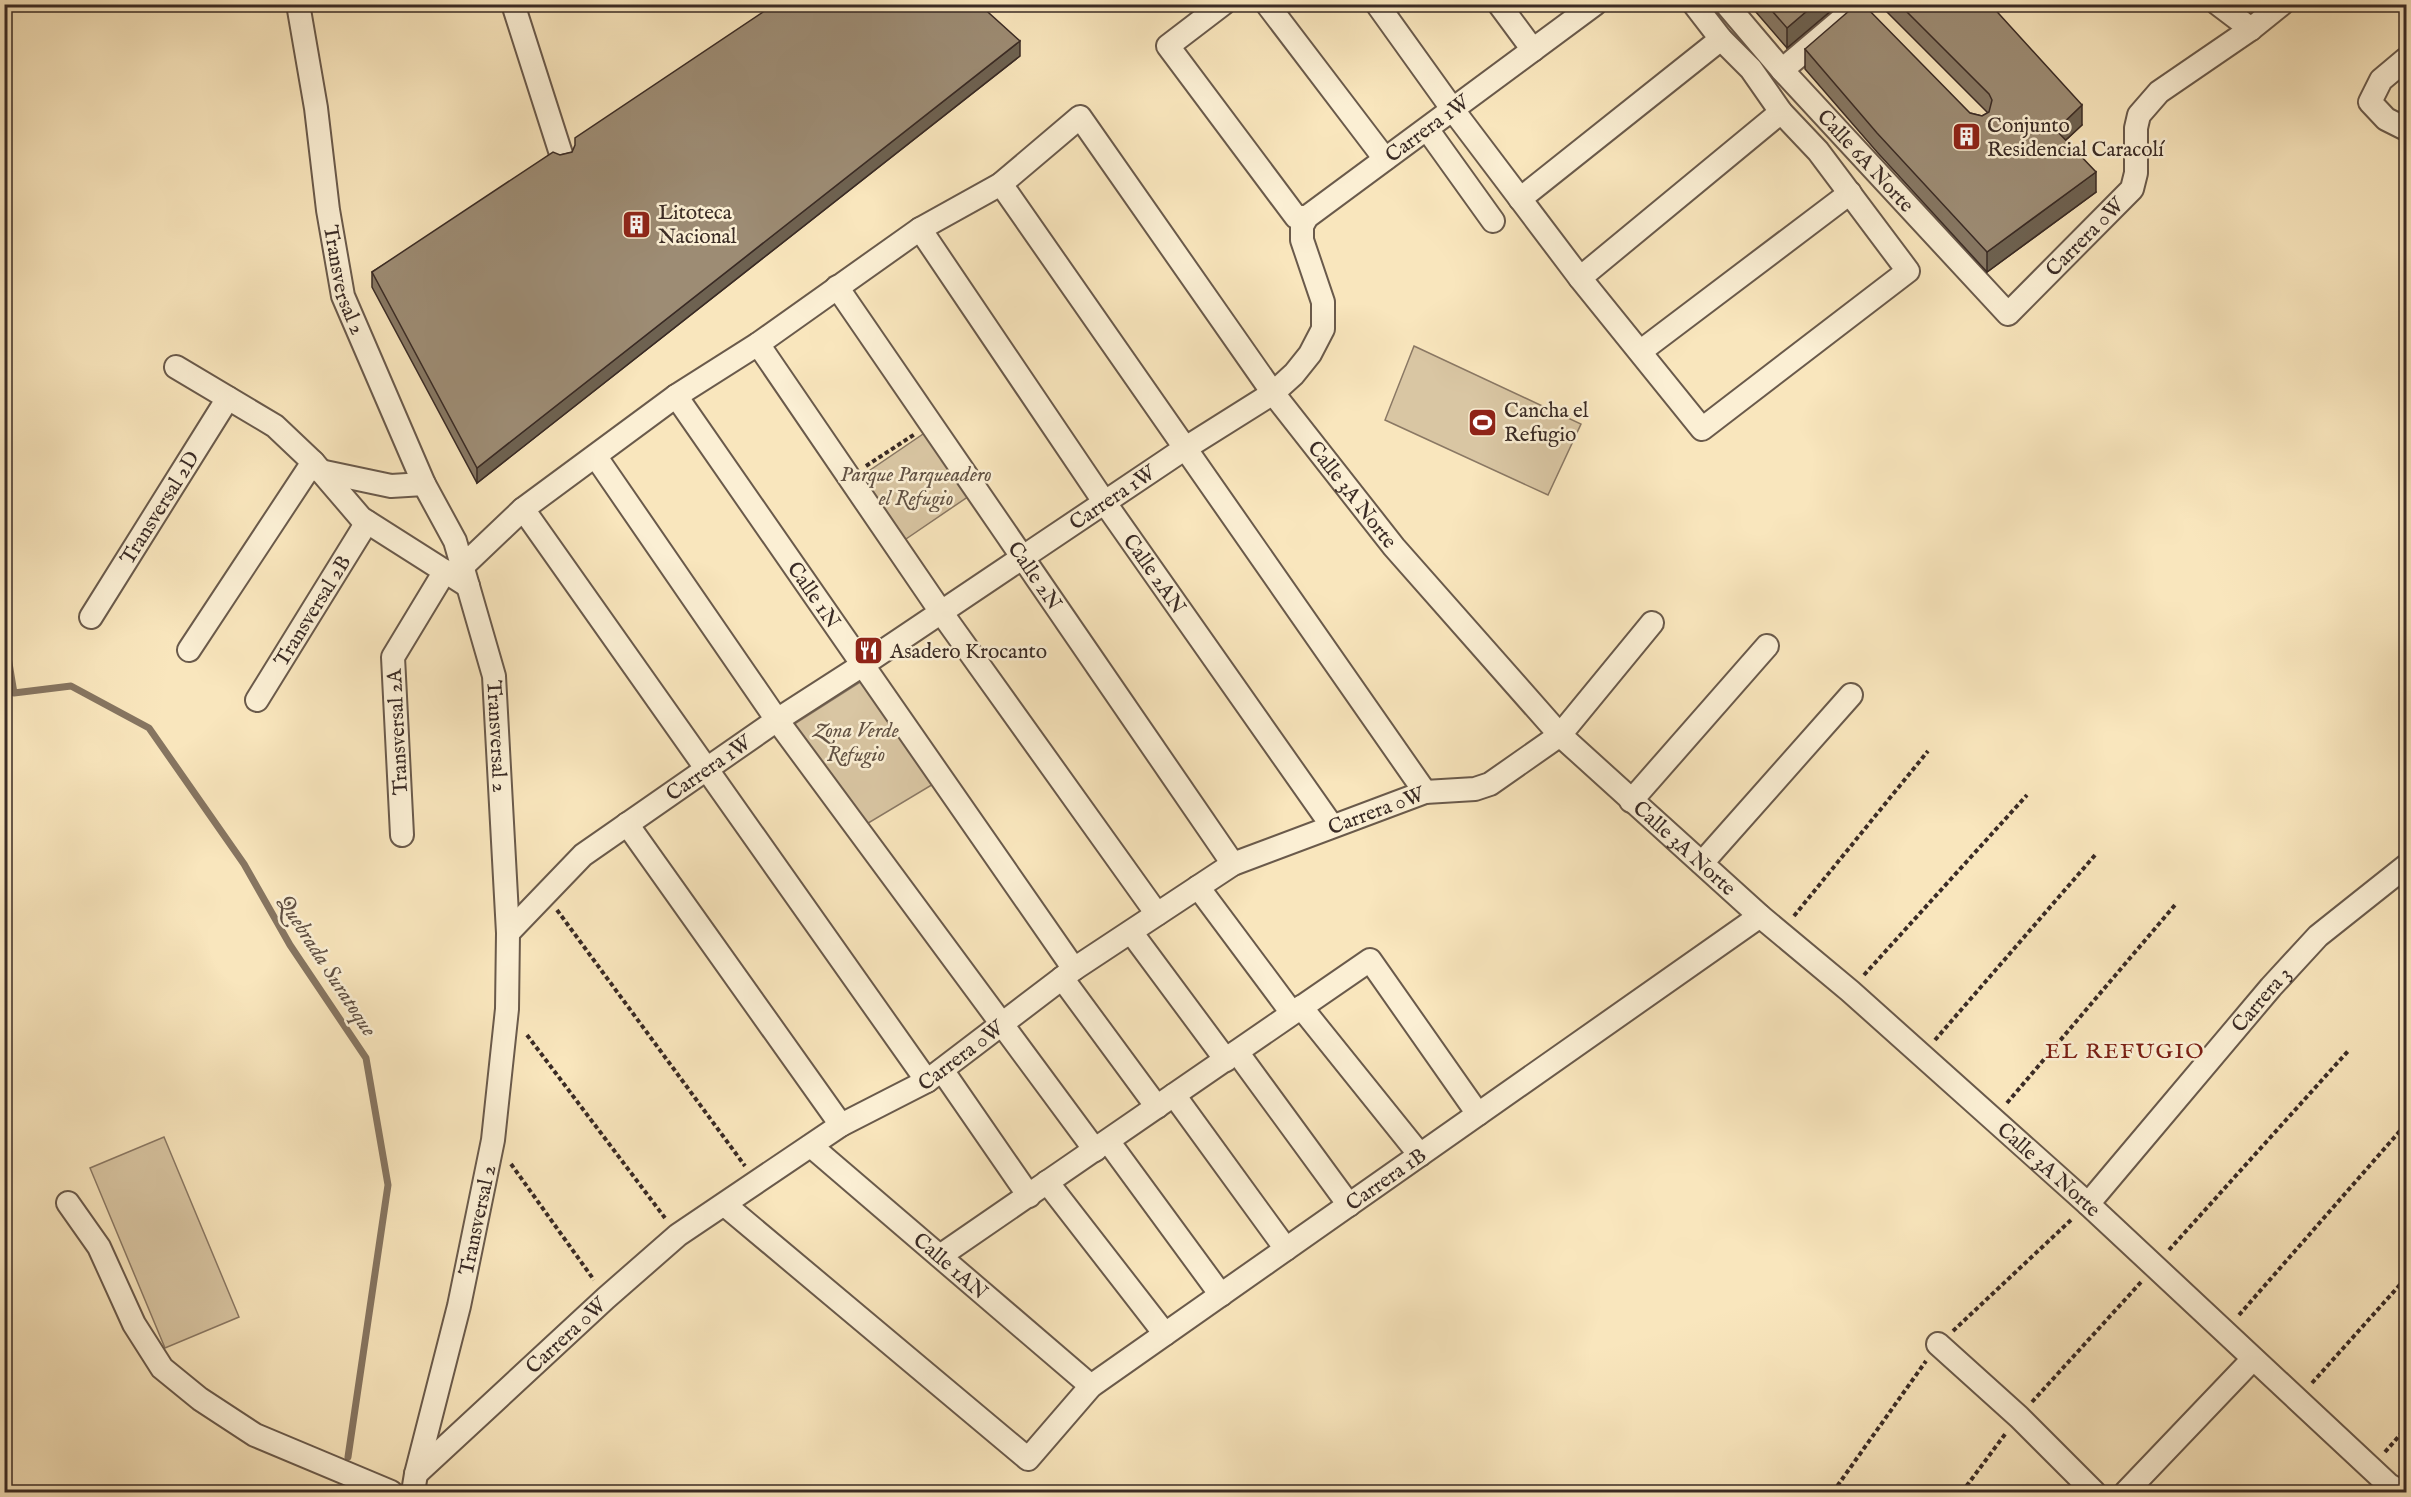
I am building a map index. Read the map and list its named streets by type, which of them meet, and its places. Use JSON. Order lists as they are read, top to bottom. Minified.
{"streets":{"street":["Carrera 1W","Calle 6A Norte","Carrera 0W","Transversal 2","Calle 3A Norte","Transversal 2D","Calle 2AN","Calle 2N","Calle 1N","Transversal 2B","Transversal 2A","Carrera 3","Carrera 1B","Calle 1AN"]},"crossings":[["Carrera 1W","Transversal 2"],["Carrera 1W","Calle 3A Norte"],["Carrera 1W","Calle 2AN"],["Carrera 1W","Calle 2N"],["Carrera 1W","Calle 1N"],["Calle 6A Norte","Carrera 0W"],["Carrera 0W","Transversal 2"],["Carrera 0W","Calle 3A Norte"],["Carrera 0W","Calle 2AN"],["Carrera 0W","Calle 2N"],["Carrera 0W","Calle 1N"],["Carrera 0W","Carrera 1B"],["Carrera 0W","Calle 1AN"],["Transversal 2","Transversal 2A"],["Calle 3A Norte","Transversal 2A"],["Calle 3A Norte","Carrera 3"],["Calle 3A Norte","Carrera 1B"],["Calle 2AN","Transversal 2A"],["Calle 2N","Transversal 2A"],["Calle 1N","Transversal 2A"],["Calle 1N","Carrera 1B"],["Carrera 1B","Calle 1AN"]],"districts":["EL REFUGIO"],"water":["Quebrada Suratoque"],"parks":["Parque Parqueadero el Refugio","Zona Verde Refugio"],"places":{"building":["Conjunto Residencial Caracolí","Litoteca Nacional"],"sports":["Cancha el Refugio"],"restaurant":["Asadero Krocanto"]}}
